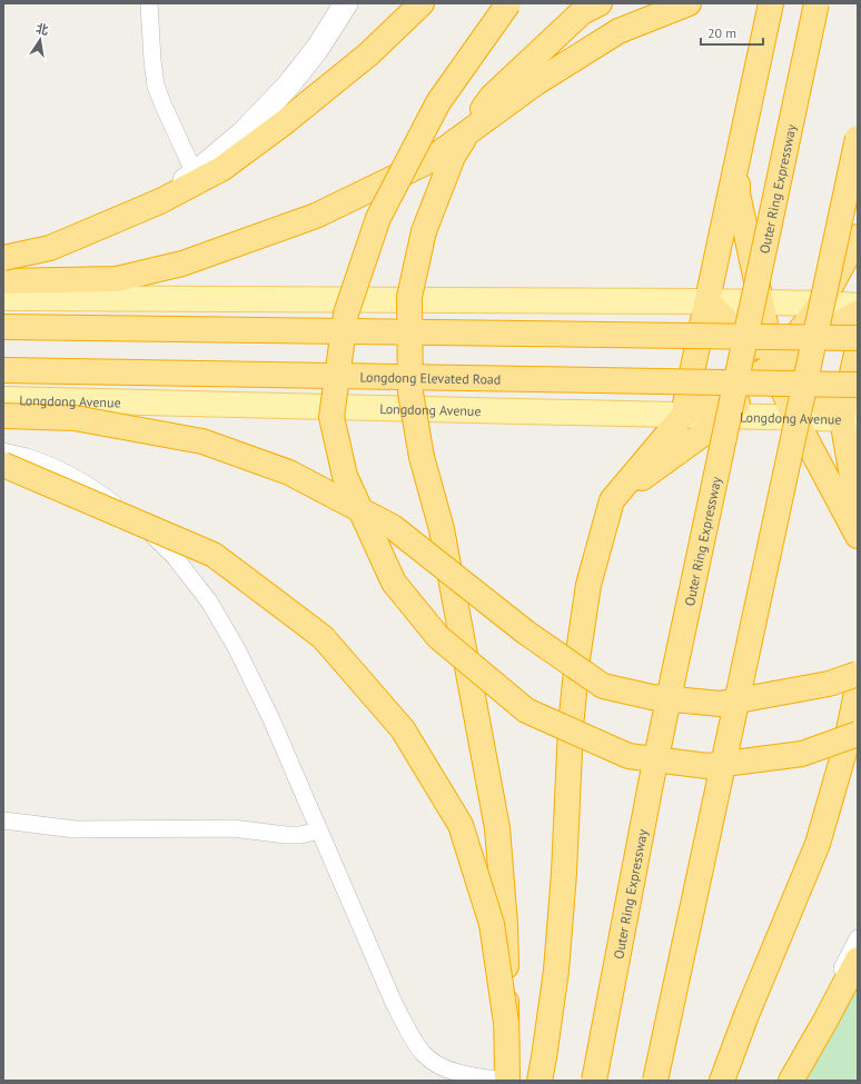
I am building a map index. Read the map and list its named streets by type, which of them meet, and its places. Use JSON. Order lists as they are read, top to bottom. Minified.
{"streets":{"highway":["Outer Ring Expressway","Longdong Elevated Road"],"main road":["Longdong Avenue"]},"scale_bar":"20 m","north":"top"}
